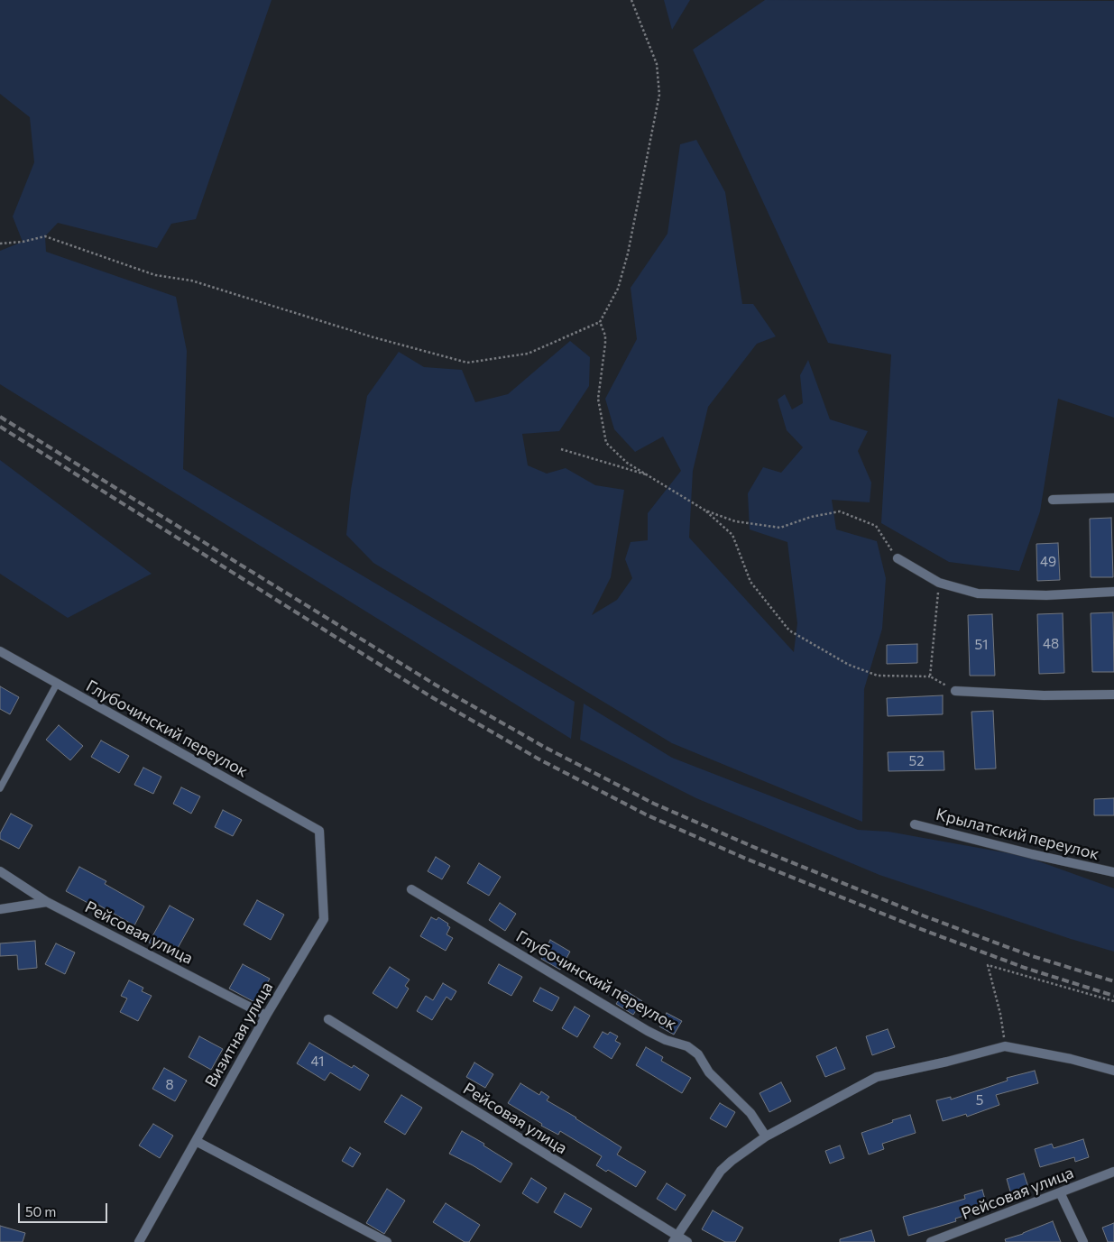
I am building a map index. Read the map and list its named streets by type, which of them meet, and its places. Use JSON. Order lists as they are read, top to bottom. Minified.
{"streets":{"street":["Глубочинский переулок","Крылатский переулок","Рейсовая улица","Визитная улица"]},"crossings":[["Глубочинский переулок","Визитная улица"],["Рейсовая улица","Визитная улица"]],"house_numbers":["49","48","51","52","41","8","5"],"scale_bar":"50 m"}
